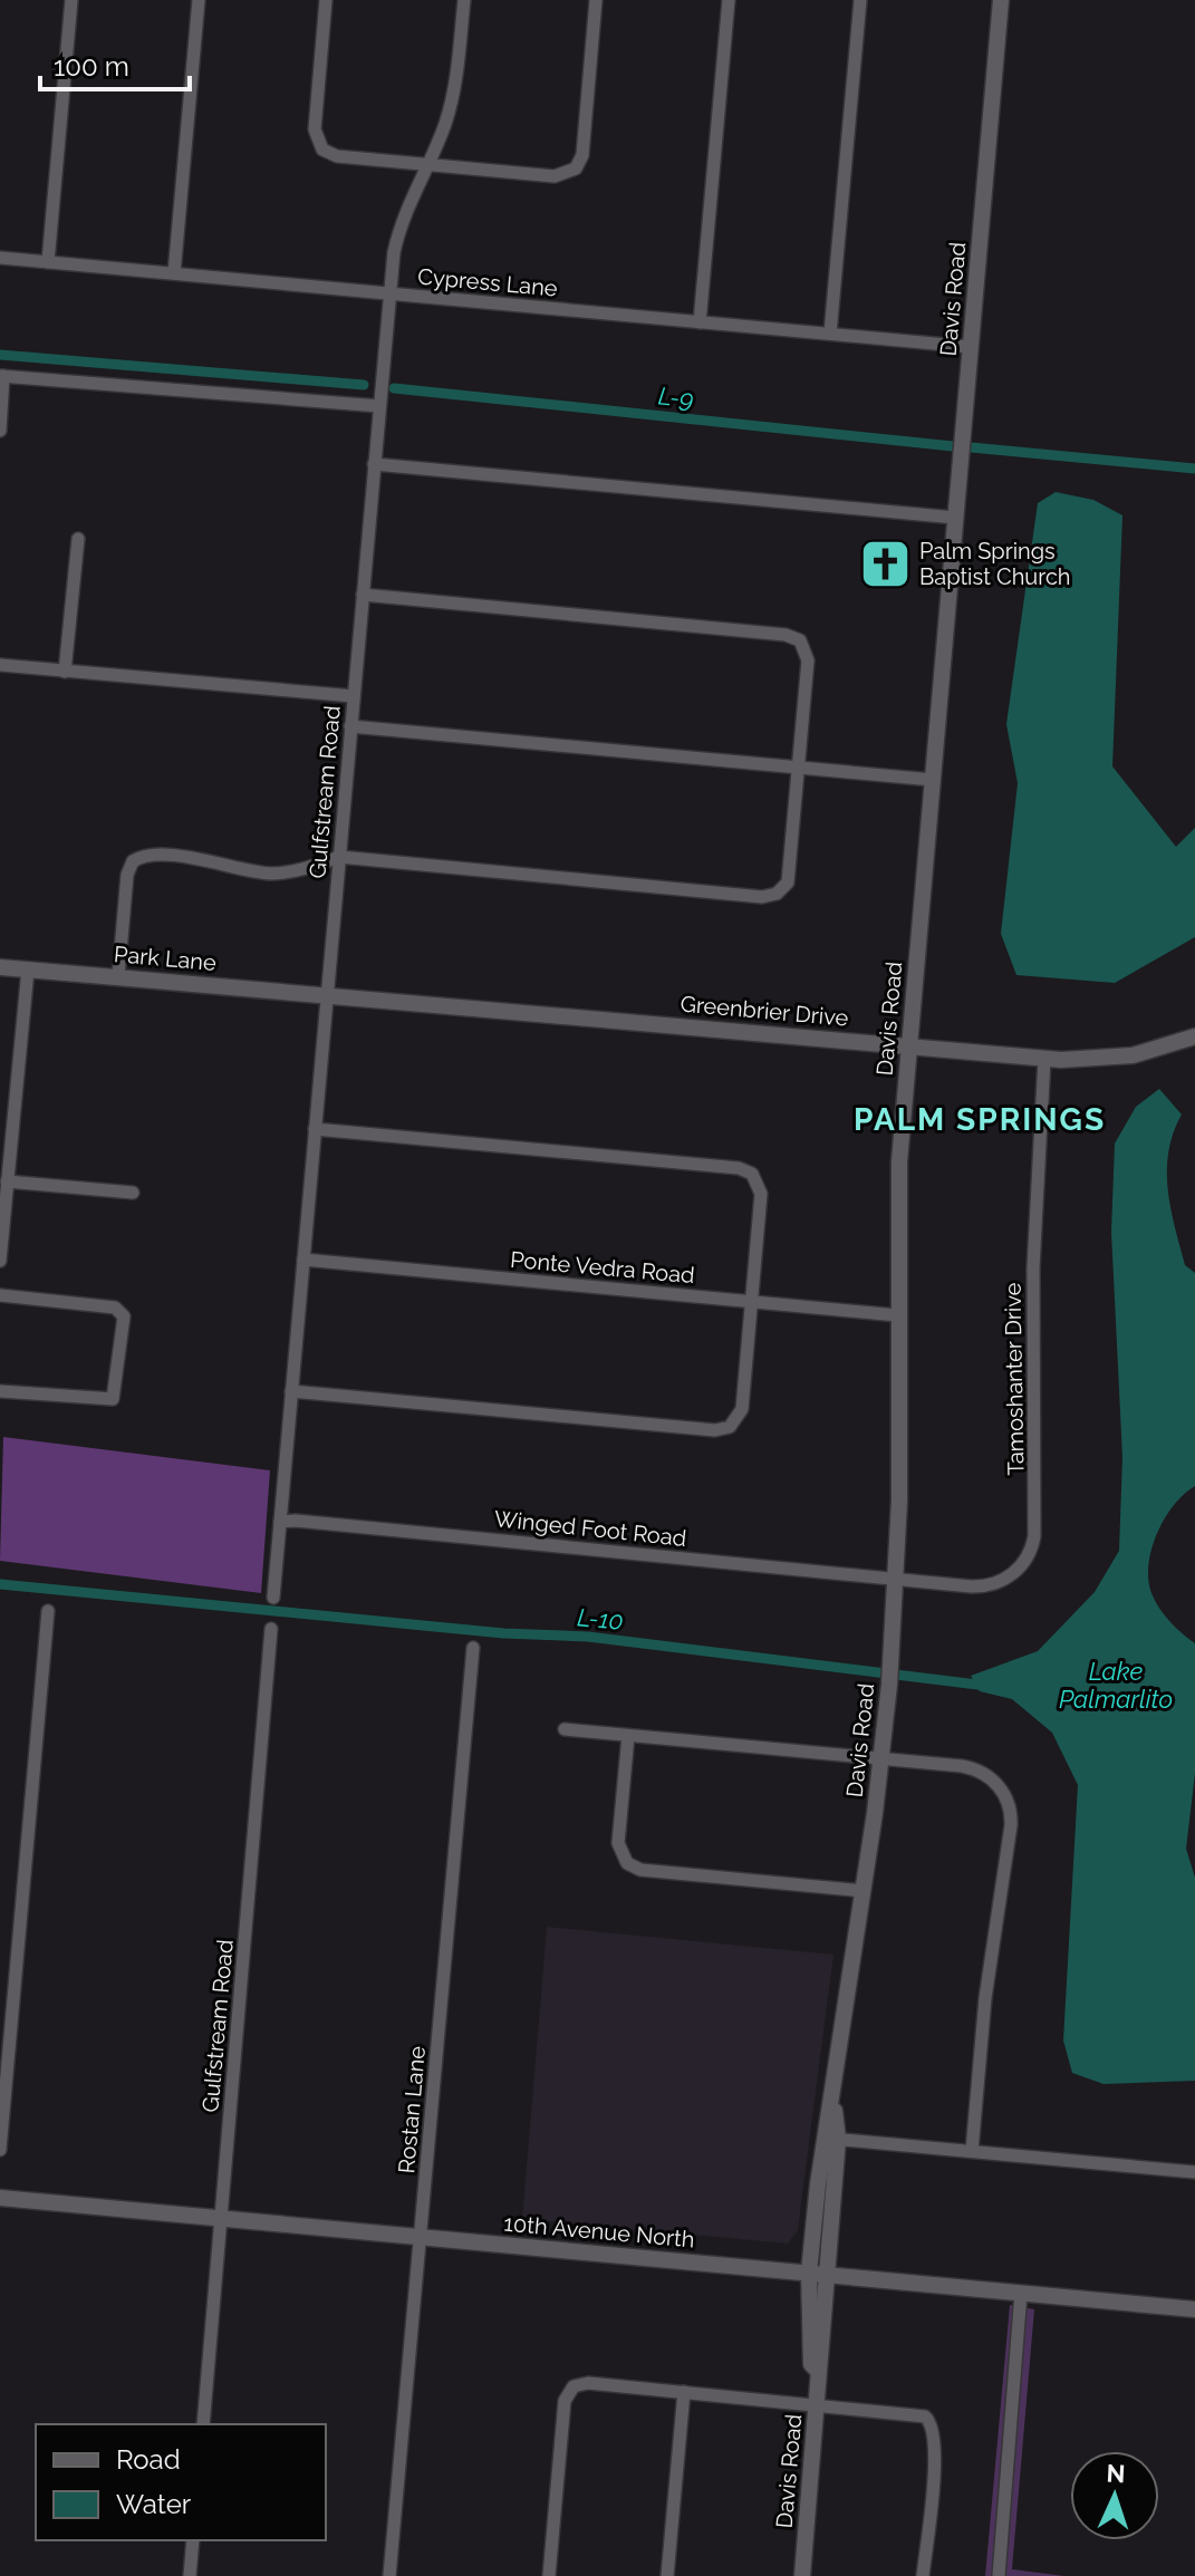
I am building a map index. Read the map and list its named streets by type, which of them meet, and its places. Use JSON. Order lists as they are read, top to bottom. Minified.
{"streets":{"street":["Cypress Lane","Davis Road","Gulfstream Road","Park Lane","Greenbrier Drive","Ponte Vedra Road","Tamoshanter Drive","Winged Foot Road","Rostan Lane","10th Avenue North"]},"crossings":[["Cypress Lane","Davis Road"],["Cypress Lane","Gulfstream Road"],["Davis Road","Greenbrier Drive"],["Davis Road","Ponte Vedra Road"],["Davis Road","Tamoshanter Drive"],["Davis Road","Winged Foot Road"],["Davis Road","10th Avenue North"],["Gulfstream Road","Park Lane"],["Gulfstream Road","Greenbrier Drive"],["Gulfstream Road","Ponte Vedra Road"],["Gulfstream Road","Winged Foot Road"],["Gulfstream Road","10th Avenue North"],["Park Lane","Greenbrier Drive"],["Greenbrier Drive","Tamoshanter Drive"],["Tamoshanter Drive","Winged Foot Road"],["Rostan Lane","10th Avenue North"]],"districts":["PALM SPRINGS"],"water":["L-9","L-10","Lake Palmarlito"],"places":{"church":["Palm Springs Baptist Church"]},"legend":["Road","Water"],"scale_bar":"100 m","north":"top"}
